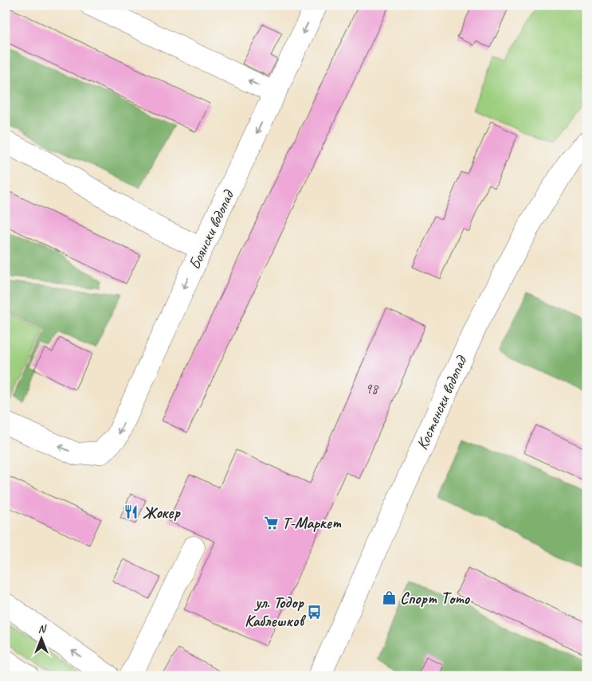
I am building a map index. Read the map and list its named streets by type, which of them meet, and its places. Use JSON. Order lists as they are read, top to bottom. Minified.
{"streets":{"street":["Боянски водопад","Костенски водопад"]},"one_way":["Боянски водопад"],"places":{"restaurant":["Жокер"],"supermarket":["Т-Маркет"],"shop":["Спорт Тото"],"bus stop":["ул. Тодор Каблешков"]},"house_numbers":["98"],"north":"top"}
